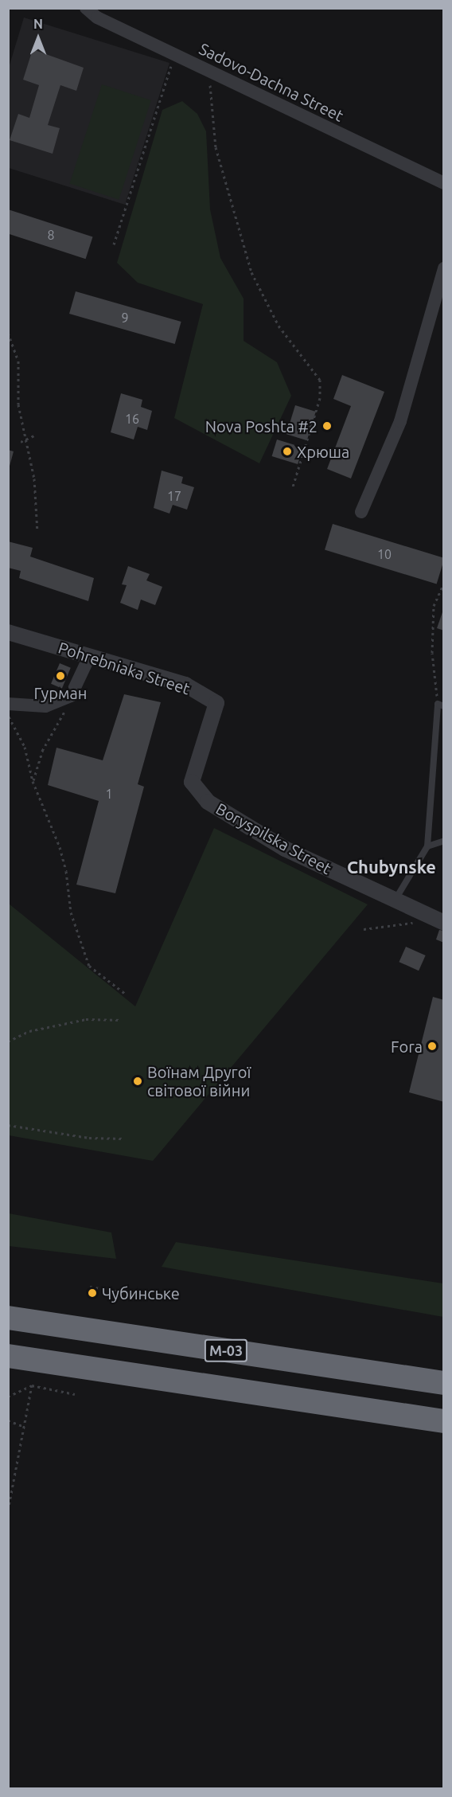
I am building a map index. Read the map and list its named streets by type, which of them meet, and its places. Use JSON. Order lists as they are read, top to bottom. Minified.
{"streets":{"highway":["М-03"],"street":["Sadovo-Dachna Street","Pohrebniaka Street","Boryspilska Street"]},"crossings":[["Pohrebniaka Street","Boryspilska Street"]],"districts":["Chubynske"],"places":["Nova Poshta #2","Хрюша","Гурман","Fora","Воїнам Другої світової війни","Чубинське"],"house_numbers":["8","9","16","17","10","1"],"north":"top"}
